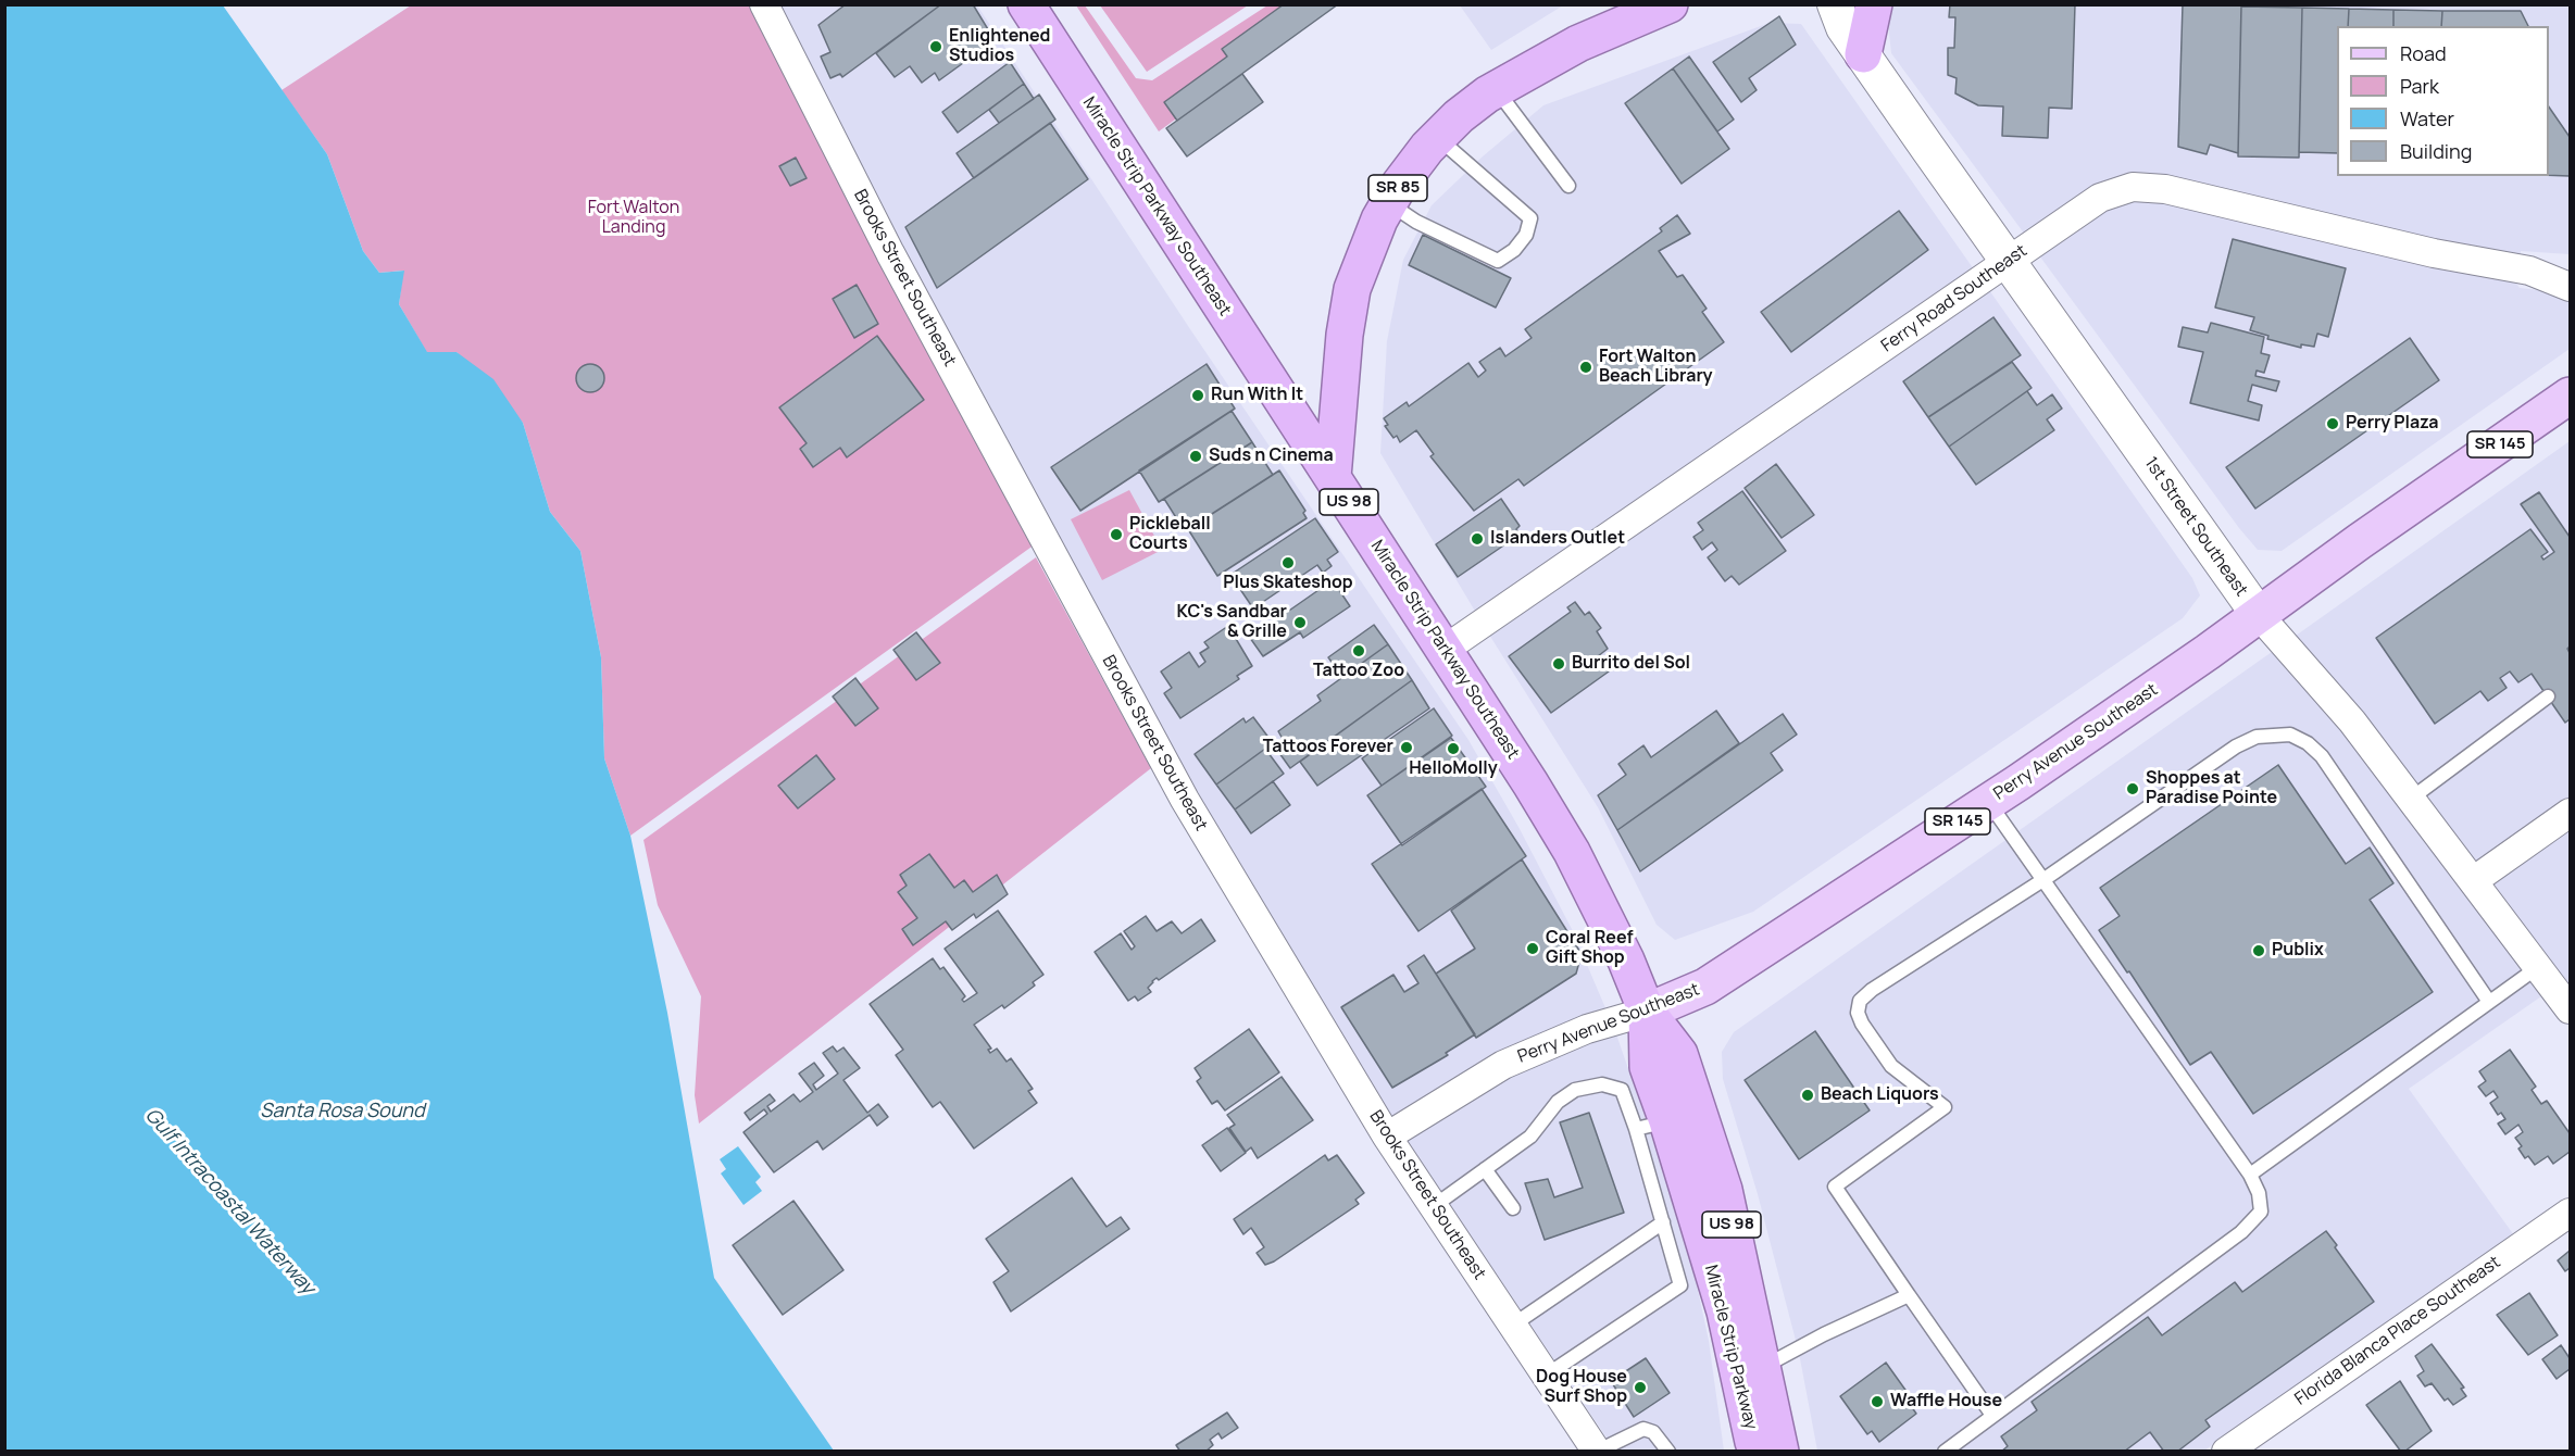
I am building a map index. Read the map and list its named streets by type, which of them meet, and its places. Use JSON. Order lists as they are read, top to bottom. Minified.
{"streets":{"highway":["SR 85","Miracle Strip Parkway Southeast","US 98","Miracle Strip Parkway"],"main road":["SR 145","Perry Avenue Southeast"],"street":["Brooks Street Southeast","Ferry Road Southeast","1st Street Southeast","Florida Blanca Place Southeast"]},"crossings":[["SR 85","Miracle Strip Parkway Southeast"],["Miracle Strip Parkway Southeast","Ferry Road Southeast"],["Miracle Strip Parkway Southeast","Perry Avenue Southeast"],["Miracle Strip Parkway Southeast","Miracle Strip Parkway"],["Brooks Street Southeast","Perry Avenue Southeast"],["Ferry Road Southeast","1st Street Southeast"],["1st Street Southeast","Perry Avenue Southeast"],["Perry Avenue Southeast","Miracle Strip Parkway"]],"water":["Santa Rosa Sound","Gulf Intracoastal Waterway"],"parks":["Fort Walton Landing"],"places":["Enlightened Studios","Fort Walton Beach Library","Run With It","Perry Plaza","Suds n Cinema","Pickleball Courts","Islanders Outlet","Plus Skateshop","KC's Sandbar & Grille","Tattoo Zoo","Burrito del Sol","Tattoos Forever","HelloMolly","Shoppes at Paradise Pointe","Coral Reef Gift Shop","Publix","Beach Liquors","Dog House Surf Shop","Waffle House"],"legend":["Road","Park","Water","Building"]}
